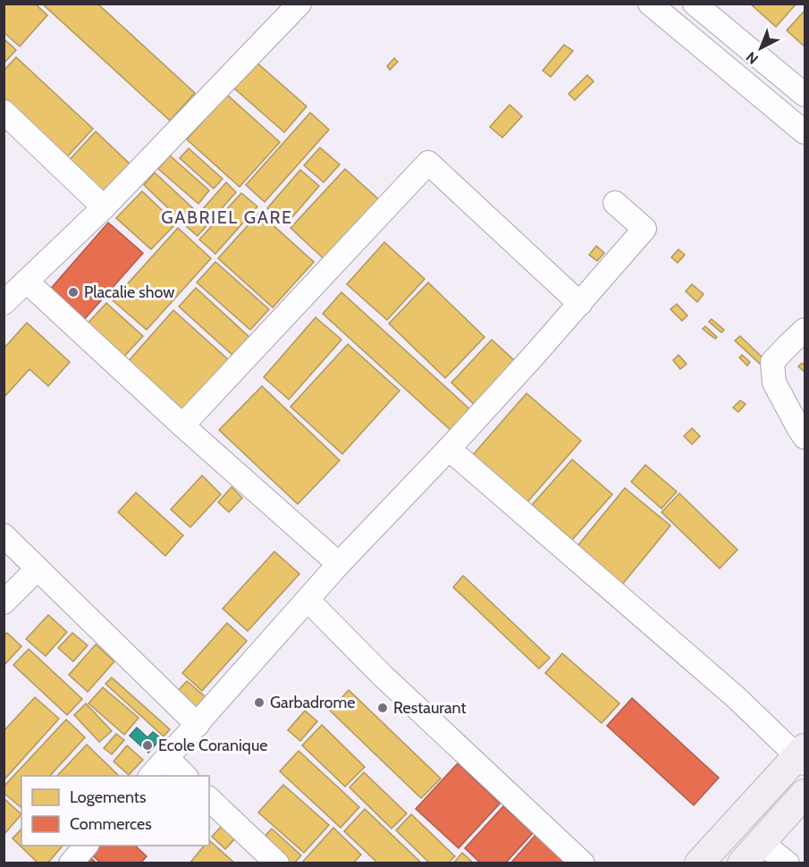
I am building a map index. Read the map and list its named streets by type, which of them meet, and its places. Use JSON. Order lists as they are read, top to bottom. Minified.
{"districts":["GABRIEL GARE"],"places":["Placalie show","Garbadrome","Restaurant","Ecole Coranique"],"legend":["Logements","Commerces"],"north":"bottom left"}
